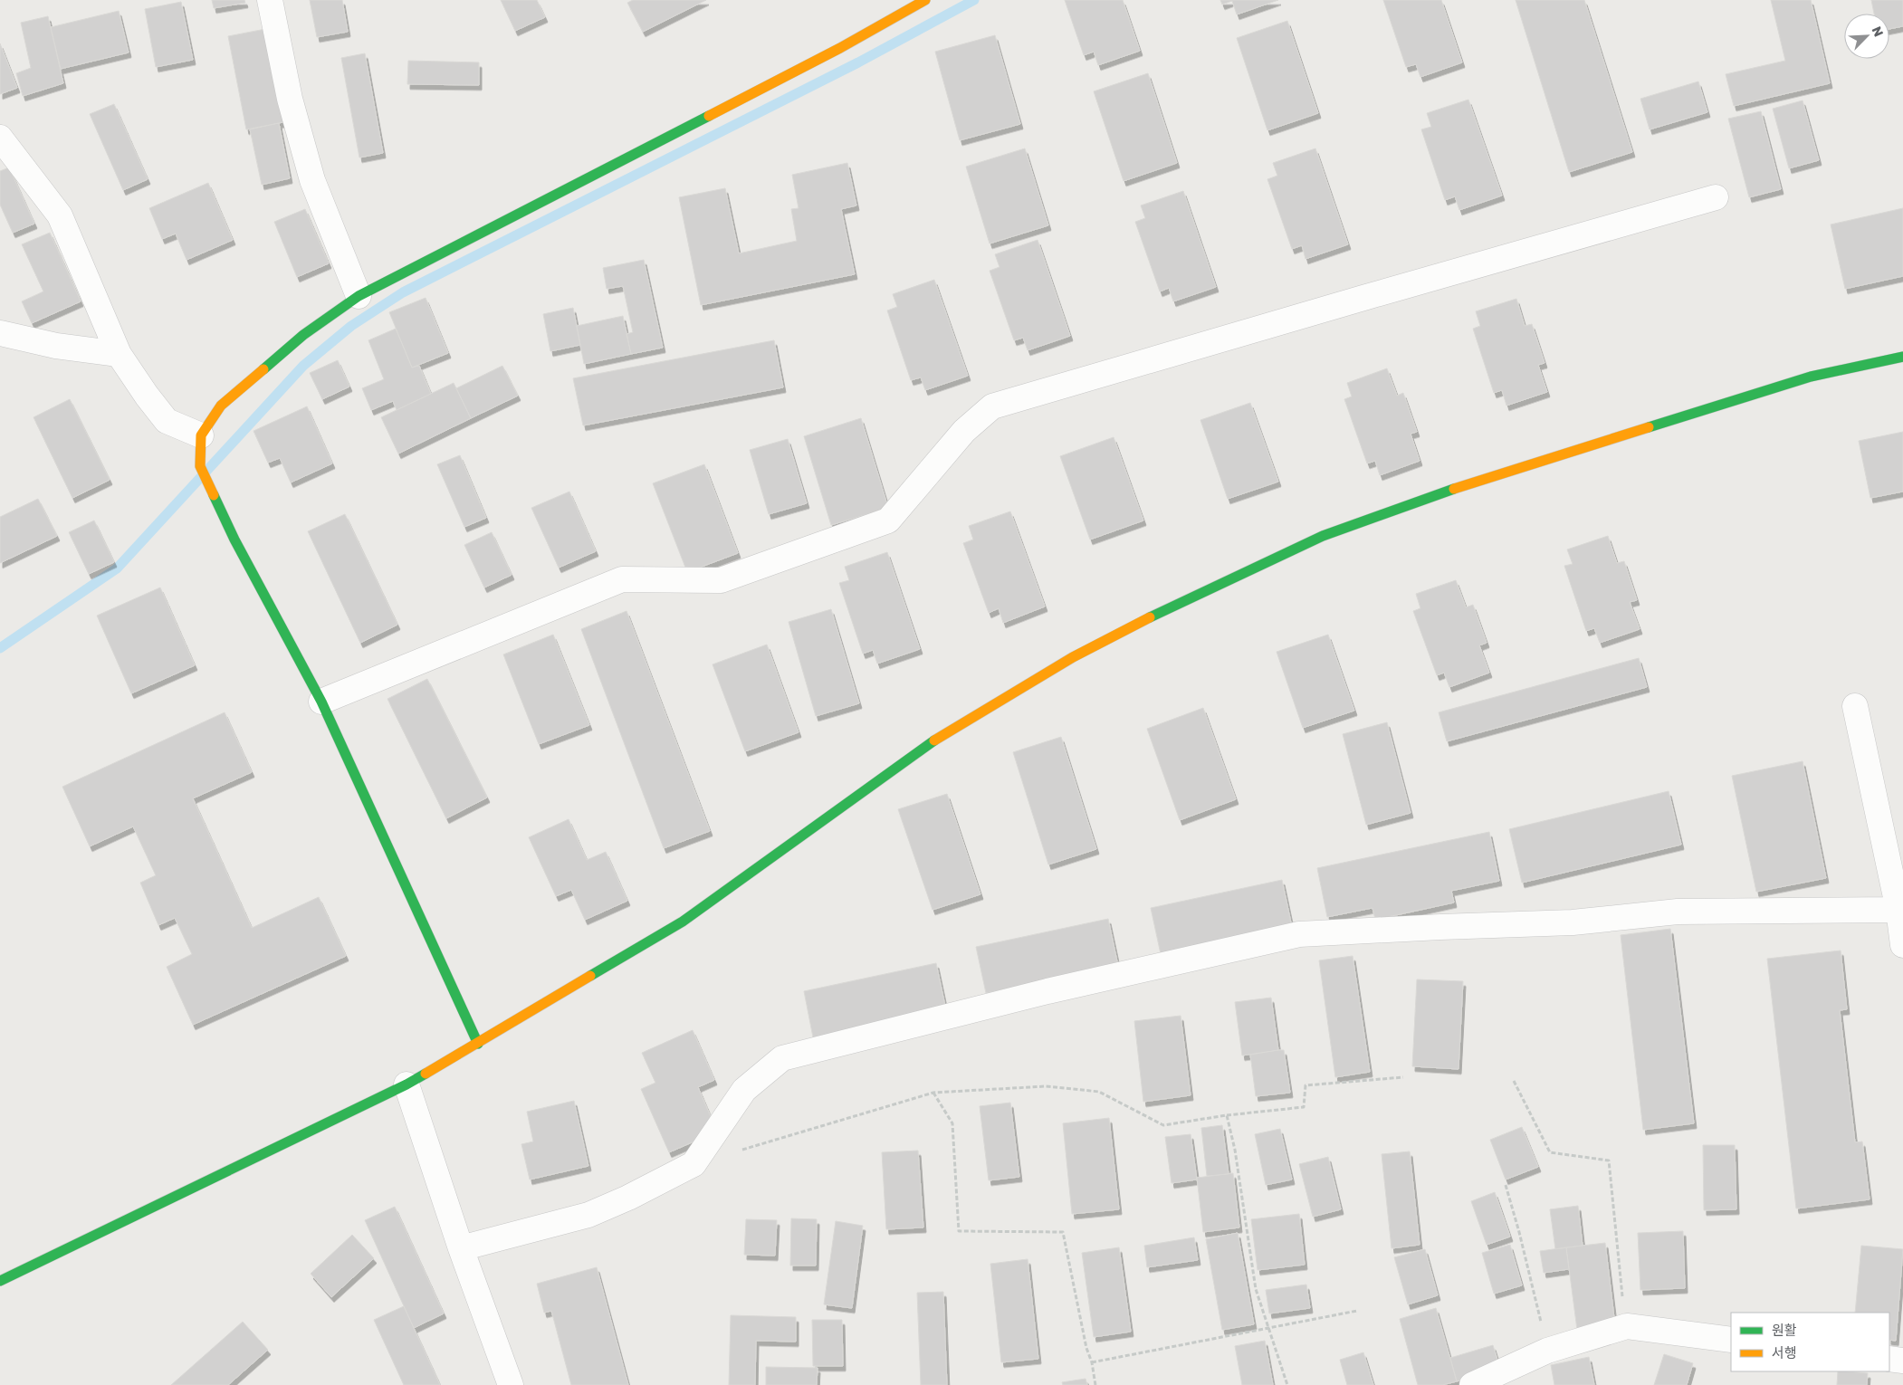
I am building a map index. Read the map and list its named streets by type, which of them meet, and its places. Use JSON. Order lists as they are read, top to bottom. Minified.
{"legend":["원활","서행"],"north":"top right"}
